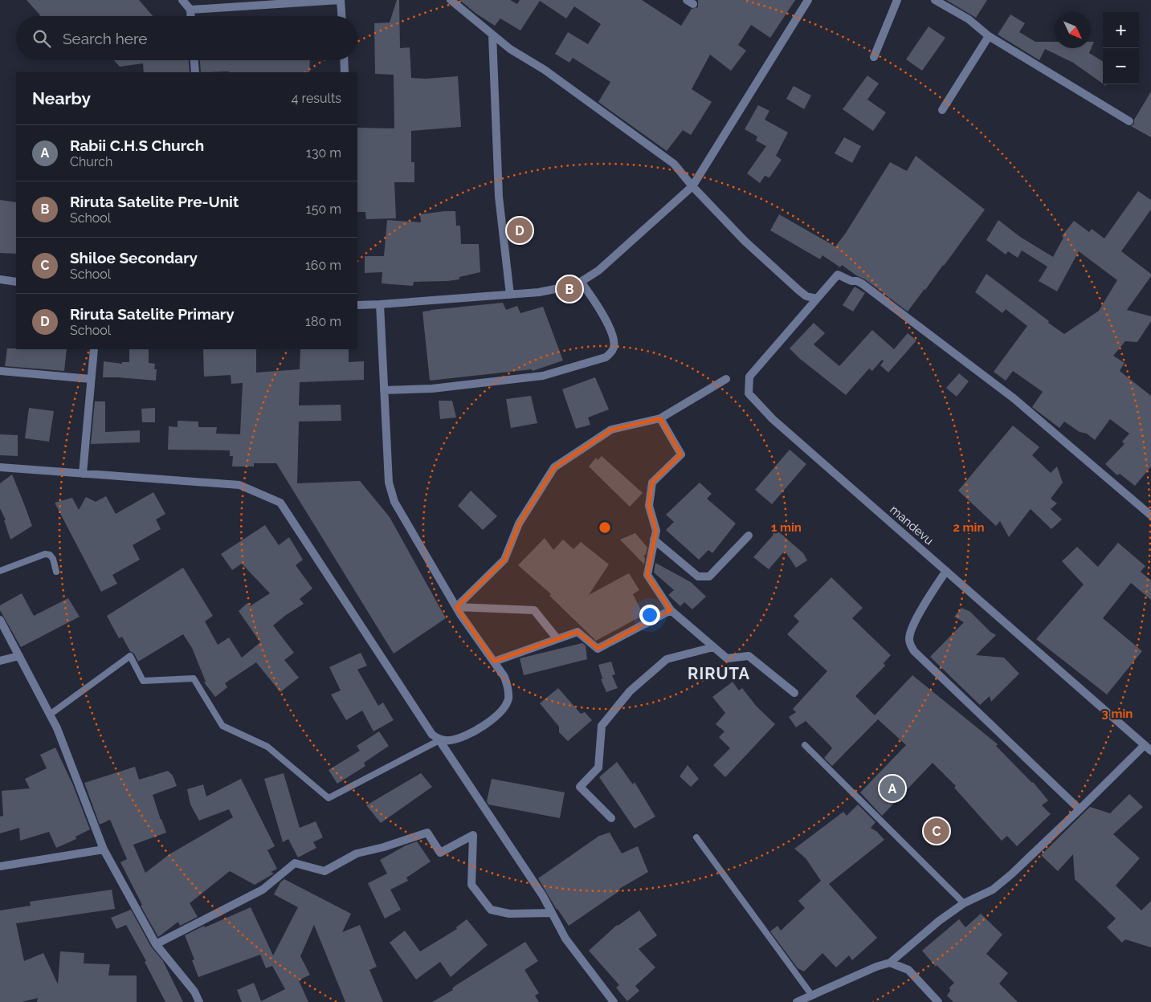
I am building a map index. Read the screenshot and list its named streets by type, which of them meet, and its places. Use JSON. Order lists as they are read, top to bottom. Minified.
{"streets":{"street":["mandevu"]},"districts":["RIRUTA"],"north":"bottom right","page":{"map_buttons":["+","−"],"search":"Search here","heading":["Nearby","4 results"],"list":[{"mark":"A","name":"Rabii C.H.S Church","note":"Church","value":"130 m"},{"mark":"B","name":"Riruta Satelite Pre-Unit","note":"School","value":"150 m"},{"mark":"C","name":"Shiloe Secondary","note":"School","value":"160 m"},{"mark":"D","name":"Riruta Satelite Primary","note":"School","value":"180 m"}],"pins":["D","B","A","C"]},"rings":["1 min","2 min","3 min"]}
